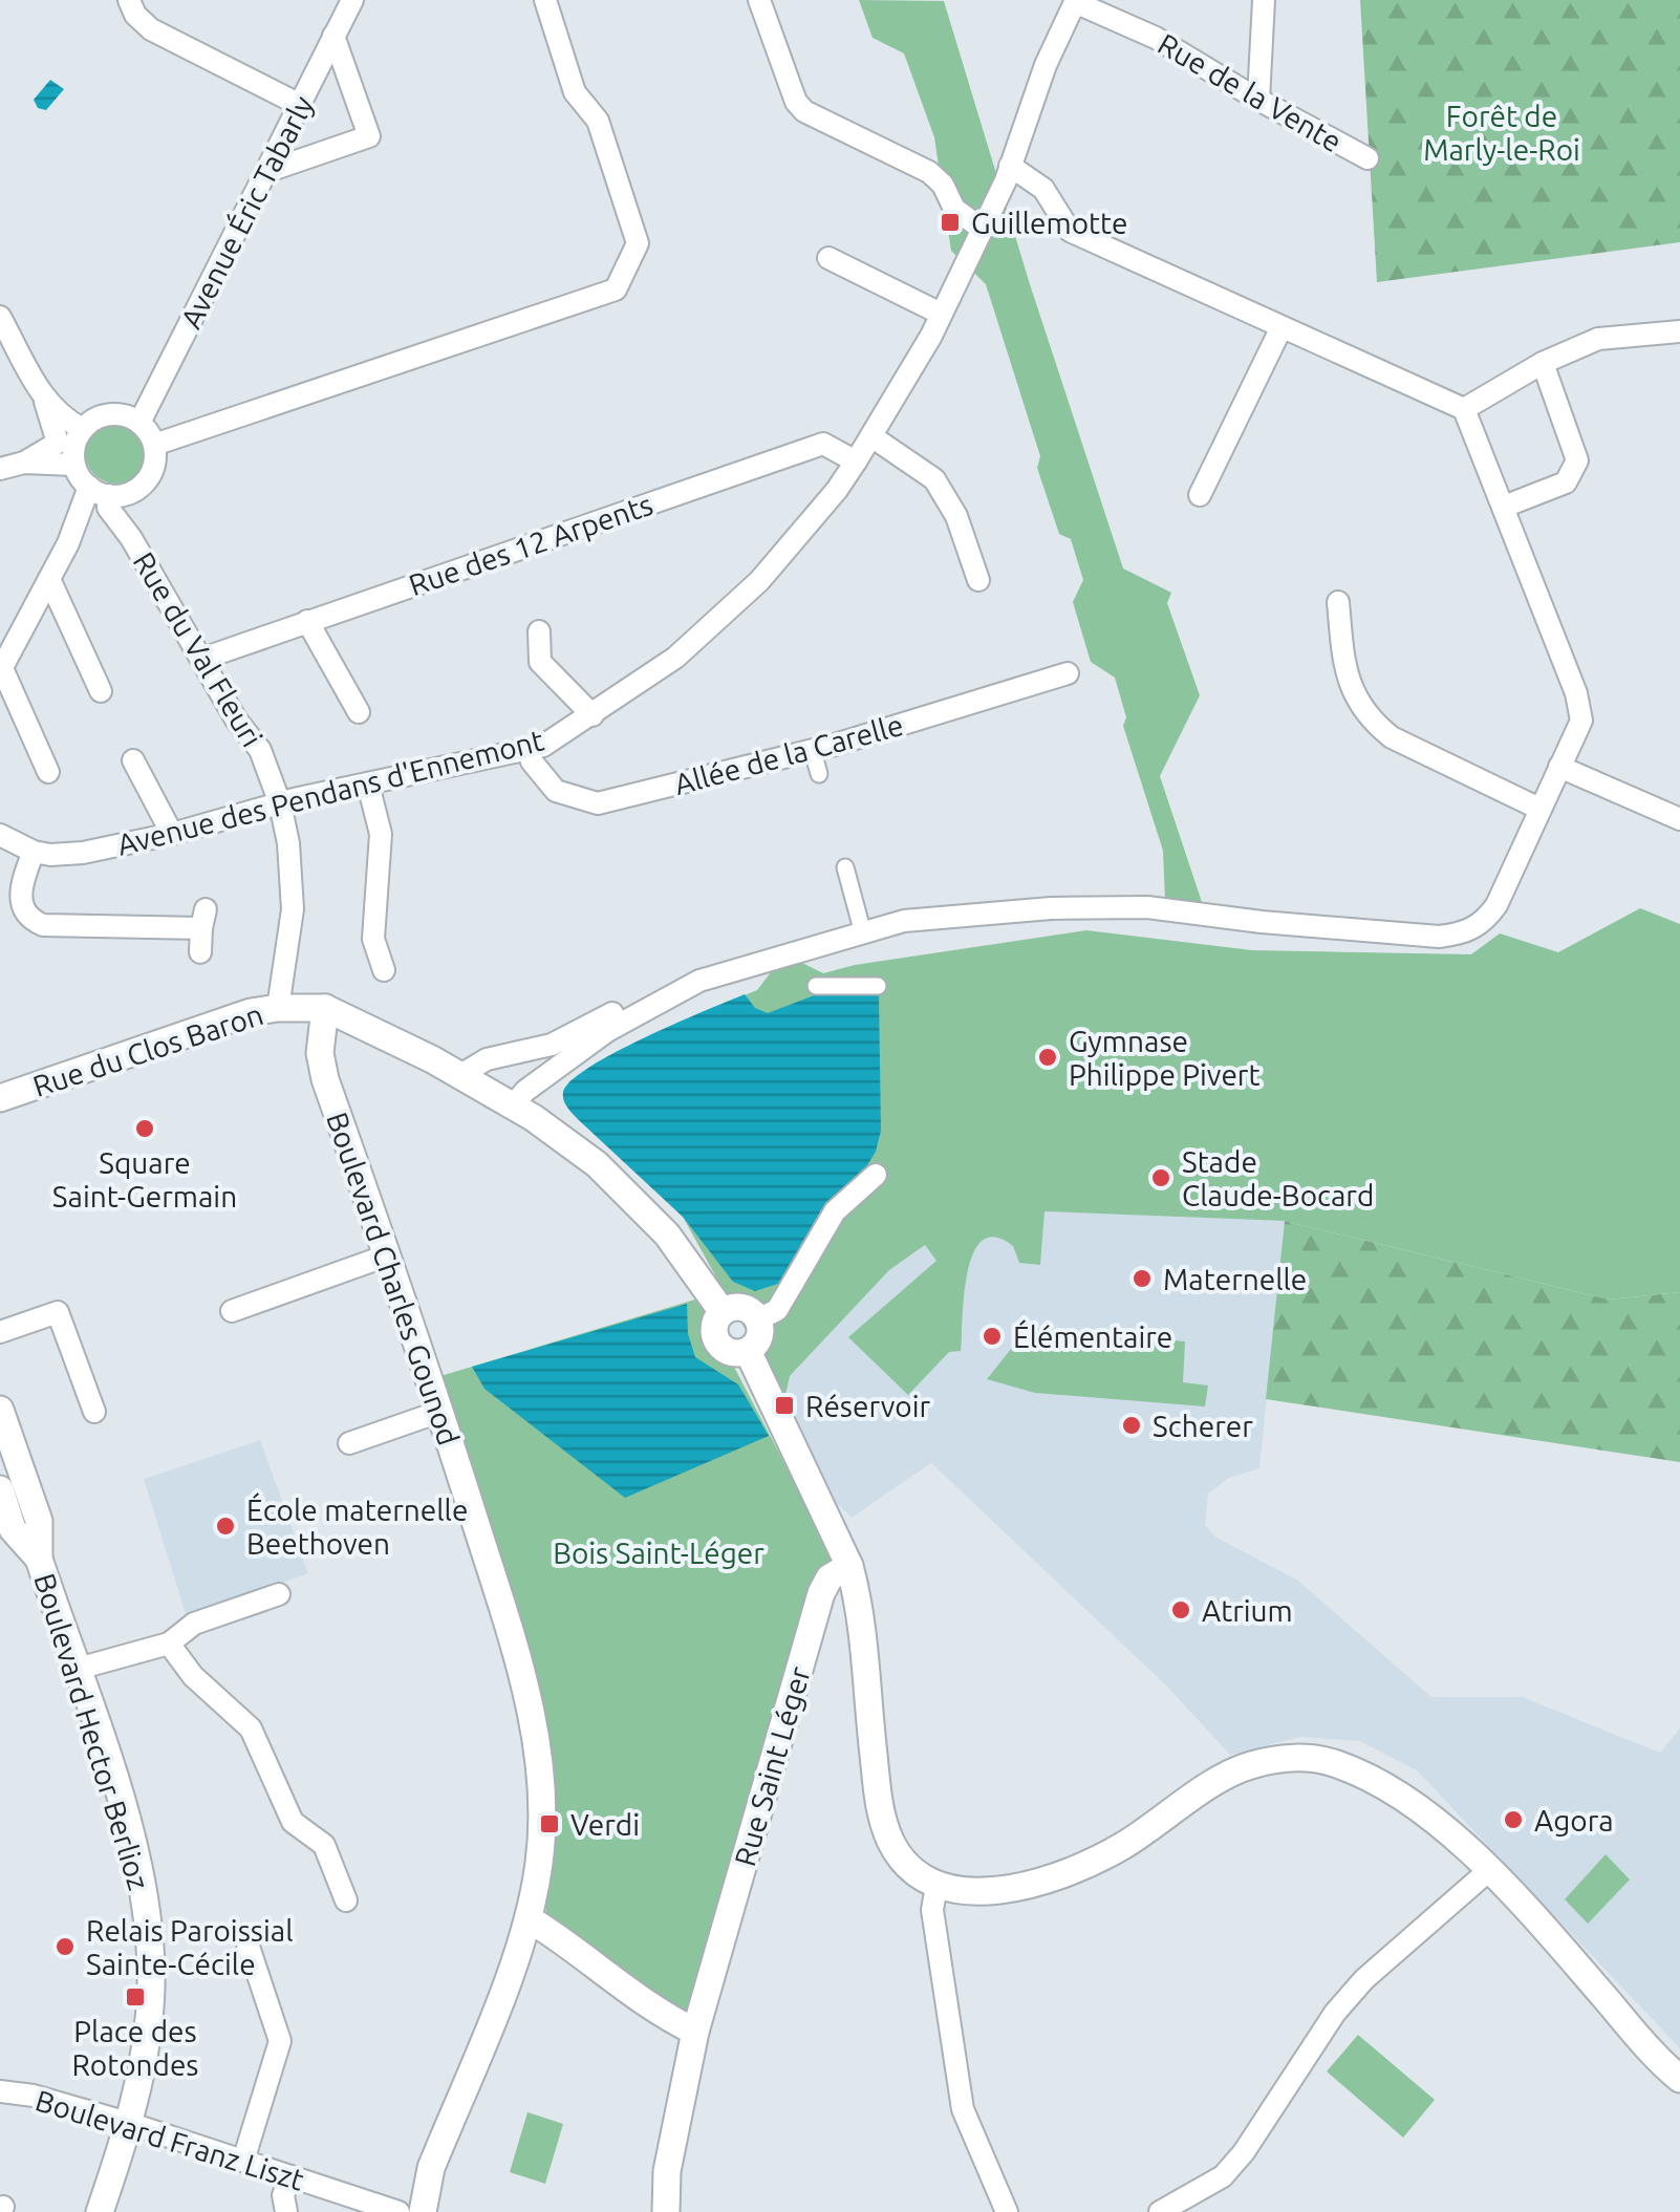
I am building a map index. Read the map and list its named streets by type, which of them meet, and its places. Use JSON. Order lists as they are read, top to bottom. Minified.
{"streets":{"street":["Rue de la Vente","Avenue Éric Tabarly","Rue des 12 Arpents","Rue du Val Fleuri","Allée de la Carelle","Avenue des Pendans d'Ennemont","Rue du Clos Baron","Boulevard Charles Gounod","Boulevard Hector Berlioz","Rue Saint Léger","Boulevard Franz Liszt"]},"crossings":[["Rue de la Vente","Avenue des Pendans d'Ennemont"],["Avenue Éric Tabarly","Rue du Val Fleuri"],["Rue des 12 Arpents","Rue du Val Fleuri"],["Rue des 12 Arpents","Avenue des Pendans d'Ennemont"],["Rue du Val Fleuri","Avenue des Pendans d'Ennemont"],["Rue du Val Fleuri","Rue du Clos Baron"],["Allée de la Carelle","Avenue des Pendans d'Ennemont"],["Rue du Clos Baron","Boulevard Charles Gounod"],["Boulevard Hector Berlioz","Boulevard Franz Liszt"]],"parks":["Forêt de Marly-le-Roi","Bois Saint-Léger"],"places":{"transit":["Guillemotte","Réservoir","Verdi","Place des Rotondes"],"other":["Gymnase Philippe Pivert","Square Saint-Germain","Stade Claude-Bocard","Maternelle","Élémentaire","Scherer","École maternelle Beethoven","Atrium","Agora","Relais Paroissial Sainte-Cécile"]}}
